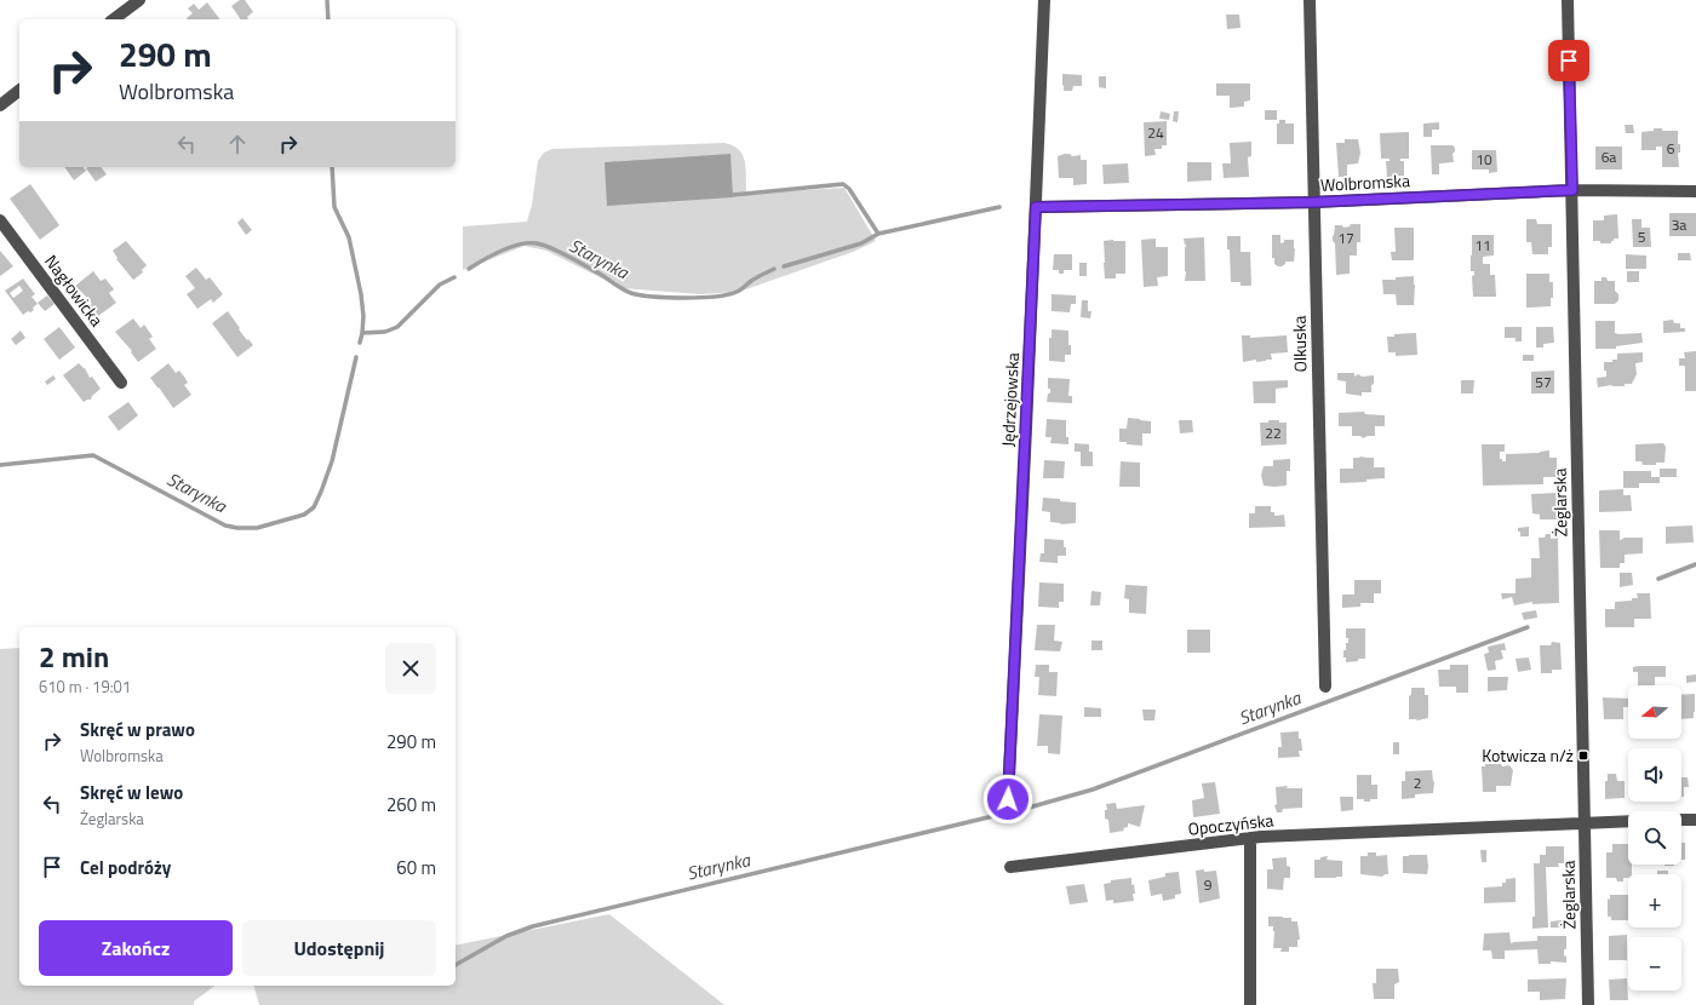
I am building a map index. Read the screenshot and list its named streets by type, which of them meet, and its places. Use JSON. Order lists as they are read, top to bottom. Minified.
{"streets":{"street":["Wolbromska","Nagłowicka","Olkuska","Jędrzejowska","Żeglarska","Opoczyńska"]},"crossings":[["Wolbromska","Olkuska"],["Wolbromska","Jędrzejowska"],["Wolbromska","Żeglarska"],["Żeglarska","Opoczyńska"]],"water":["Starynka"],"places":{"transit":["Kotwicza n/ż"]},"house_numbers":["24","6","6a","10","3a","5","17","11","57","22","2","9"],"north":"left","page":{"turn":["290 m","Wolbromska"],"heading":["2 min","610 m · 19:01"],"map_buttons":["+","−"],"list":[{"name":"Skręć w prawo","note":"Wolbromska","value":"290 m"},{"name":"Skręć w lewo","note":"Żeglarska","value":"260 m"},{"name":"Cel podróży","value":"60 m"}],"buttons":["Zakończ","Udostępnij"]}}
